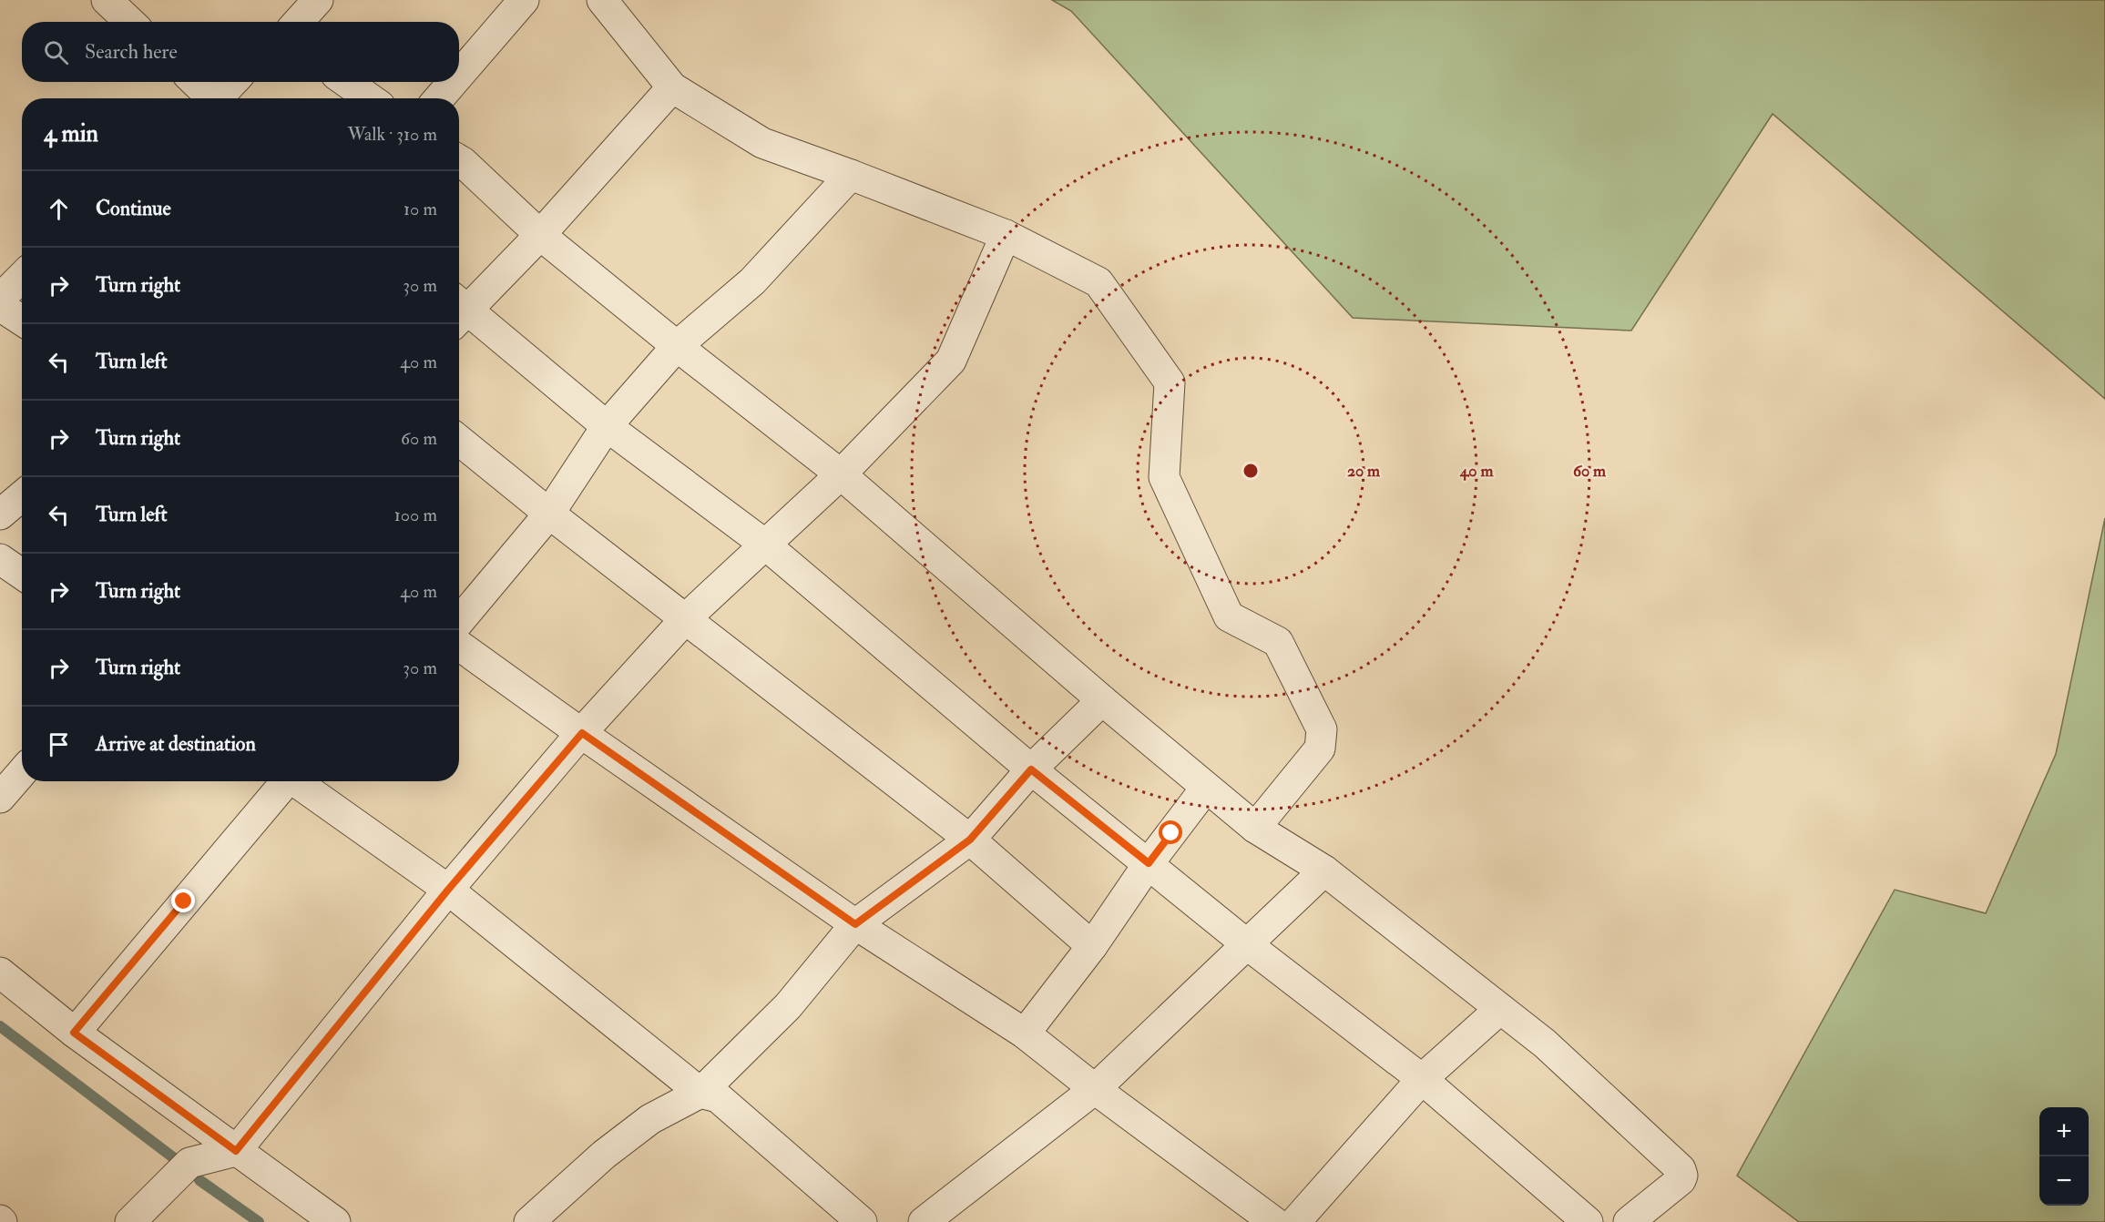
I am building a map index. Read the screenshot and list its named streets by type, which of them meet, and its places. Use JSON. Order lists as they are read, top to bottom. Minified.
{"page":{"search":"Search here","heading":["4 min","Walk · 310 m"],"list":[["Continue","10 m"],["Turn right","30 m"],["Turn left","40 m"],["Turn right","60 m"],["Turn left","100 m"],["Turn right","40 m"],["Turn right","30 m"],"Arrive at destination"],"map_buttons":["+","−"]},"rings":["20 m","40 m","60 m"]}
